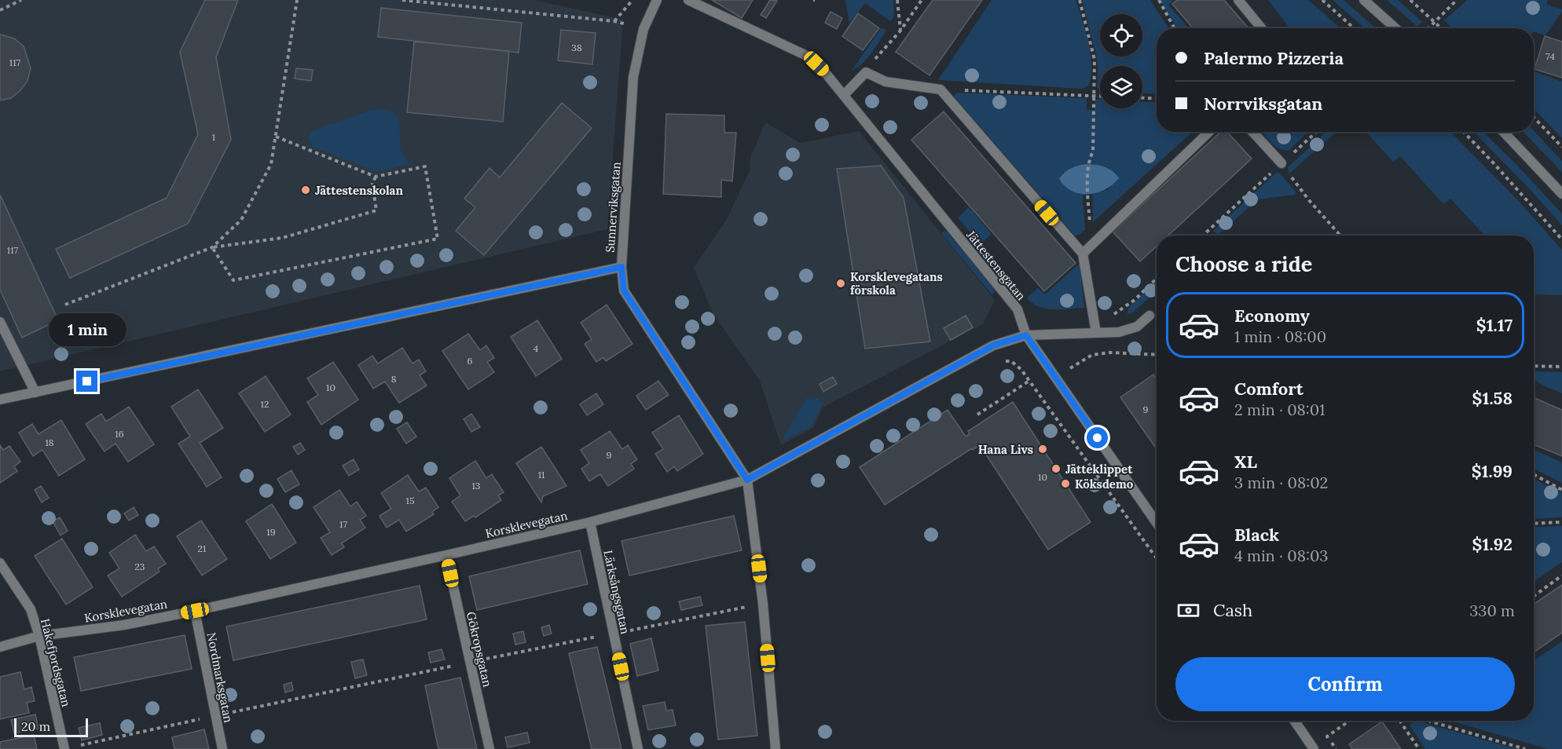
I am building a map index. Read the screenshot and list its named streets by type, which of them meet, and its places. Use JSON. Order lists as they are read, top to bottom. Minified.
{"streets":{"street":["Sunnerviksgatan","Jättestensgatan","Korsklevegatan","Lärksångsgatan","Gökropsgatan","Hakefjordsgatan","Nordmarksgatan"]},"crossings":[["Sunnerviksgatan","Korsklevegatan"],["Jättestensgatan","Korsklevegatan"],["Korsklevegatan","Lärksångsgatan"],["Korsklevegatan","Gökropsgatan"],["Korsklevegatan","Hakefjordsgatan"],["Korsklevegatan","Nordmarksgatan"]],"places":["Jättestenskolan","Korsklevegatans förskola","Hana Livs","Jätteklippet","Köksdemo"],"house_numbers":["38","74","117","1","117","4","6","8","10","12","9","16","18","9","11","10","13","15","17","19","21","23"],"scale_bar":"20 m","page":{"banner":["Palermo Pizzeria","Norrviksgatan"],"heading":"Choose a ride","list":[{"name":"Economy","note":"1 min · 08:00","value":"$1.17"},{"name":"Comfort","note":"2 min · 08:01","value":"$1.58"},{"name":"XL","note":"3 min · 08:02","value":"$1.99"},{"name":"Black","note":"4 min · 08:03","value":"$1.92"}],"bubble":"1 min","pay":["Cash","330 m"],"buttons":"Confirm","scale":"20 m"}}
